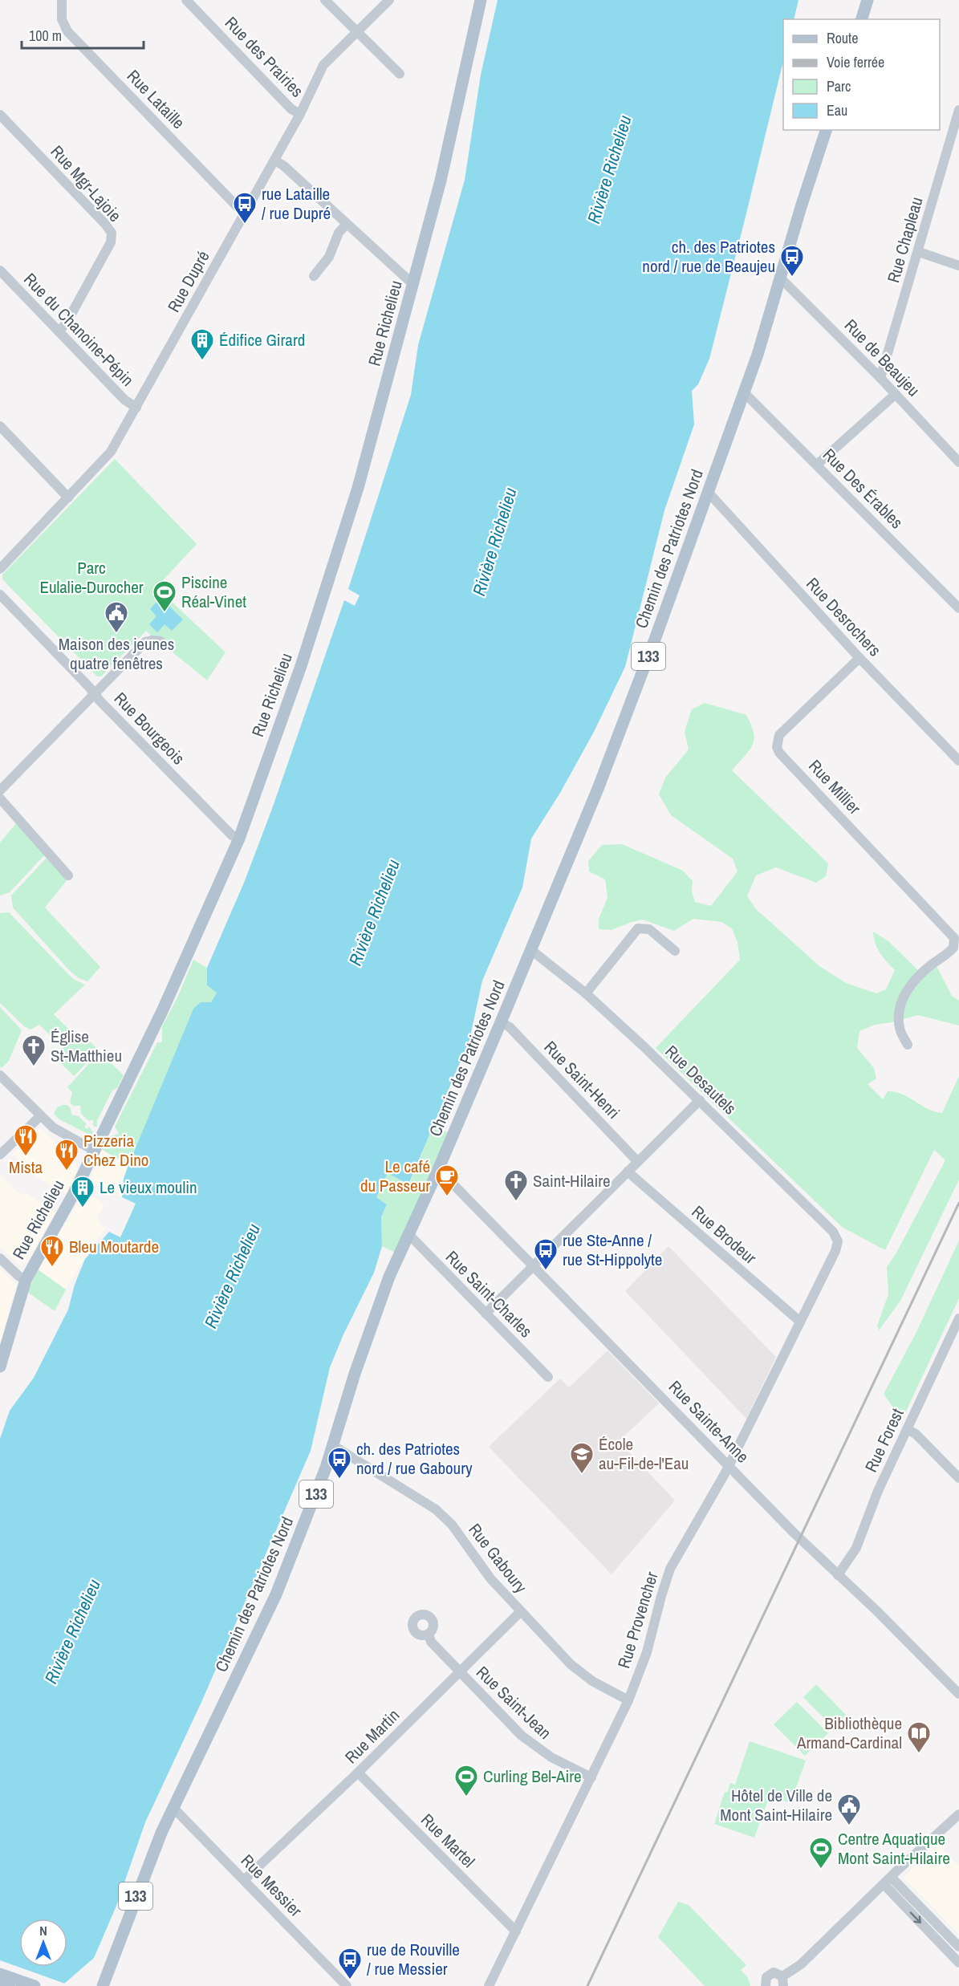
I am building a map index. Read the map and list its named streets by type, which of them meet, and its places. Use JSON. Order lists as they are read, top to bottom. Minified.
{"streets":{"main road":["Rue Richelieu","Chemin des Patriotes Nord","133"],"street":["Rue des Prairies","Rue Lataille","Rue Mgr-Lajoie","Rue Chapleau","Rue Dupré","Rue du Chanoine-Pépin","Rue de Beaujeu","Rue Des Érables","Rue Desrochers","Rue Bourgeois","Rue Millier","Rue Saint-Henri","Rue Desautels","Rue Brodeur","Rue Saint-Charles","Rue Sainte-Anne","Rue Forest","Rue Gaboury","Rue Provencher","Rue Saint-Jean","Rue Martin","Rue Martel","Rue Messier"]},"crossings":[["Rue des Prairies","Rue Dupré"],["Rue Lataille","Rue Dupré"],["Rue Mgr-Lajoie","Rue du Chanoine-Pépin"],["Rue Chapleau","Rue de Beaujeu"],["Rue Dupré","Rue du Chanoine-Pépin"],["Rue Richelieu","Rue Bourgeois"],["Rue de Beaujeu","Chemin des Patriotes Nord"],["Rue Des Érables","Chemin des Patriotes Nord"],["Chemin des Patriotes Nord","Rue Desrochers"],["Chemin des Patriotes Nord","Rue Saint-Henri"],["Chemin des Patriotes Nord","Rue Desautels"],["Chemin des Patriotes Nord","Rue Saint-Charles"],["Chemin des Patriotes Nord","Rue Sainte-Anne"],["Chemin des Patriotes Nord","Rue Gaboury"],["Chemin des Patriotes Nord","Rue Messier"],["Rue Desrochers","Rue Millier"],["Rue Desautels","Rue Provencher"],["Rue Brodeur","Rue Provencher"],["Rue Sainte-Anne","Rue Forest"],["Rue Sainte-Anne","Rue Provencher"],["Rue Gaboury","Rue Provencher"],["Rue Gaboury","Rue Martin"],["Rue Provencher","Rue Saint-Jean"],["Rue Provencher","Rue Martel"],["Rue Saint-Jean","Rue Martin"],["Rue Martin","Rue Martel"],["Rue Martin","Rue Messier"]],"water":["Rivière Richelieu"],"parks":["Parc Eulalie-Durocher"],"places":{"bus stop":["rue Lataille / rue Dupré","ch. des Patriotes nord / rue de Beaujeu","rue Ste-Anne / rue St-Hippolyte","ch. des Patriotes nord / rue Gaboury","rue de Rouville / rue Messier"],"building":["Édifice Girard","Le vieux moulin"],"sports":["Piscine Réal-Vinet","Curling Bel-Aire","Centre Aquatique Mont Saint-Hilaire"],"public building":["Maison des jeunes quatre fenêtres","Hôtel de Ville de Mont Saint-Hilaire"],"church":["Église St-Matthieu","Saint-Hilaire"],"restaurant":["Mista","Pizzeria Chez Dino","Bleu Moutarde"],"cafe":["Le café du Passeur"],"school or university":["École au-Fil-de-l'Eau"],"library":["Bibliothèque Armand-Cardinal"]},"legend":["Route","Voie ferrée","Parc","Eau"],"scale_bar":"100 m","north":"top"}
